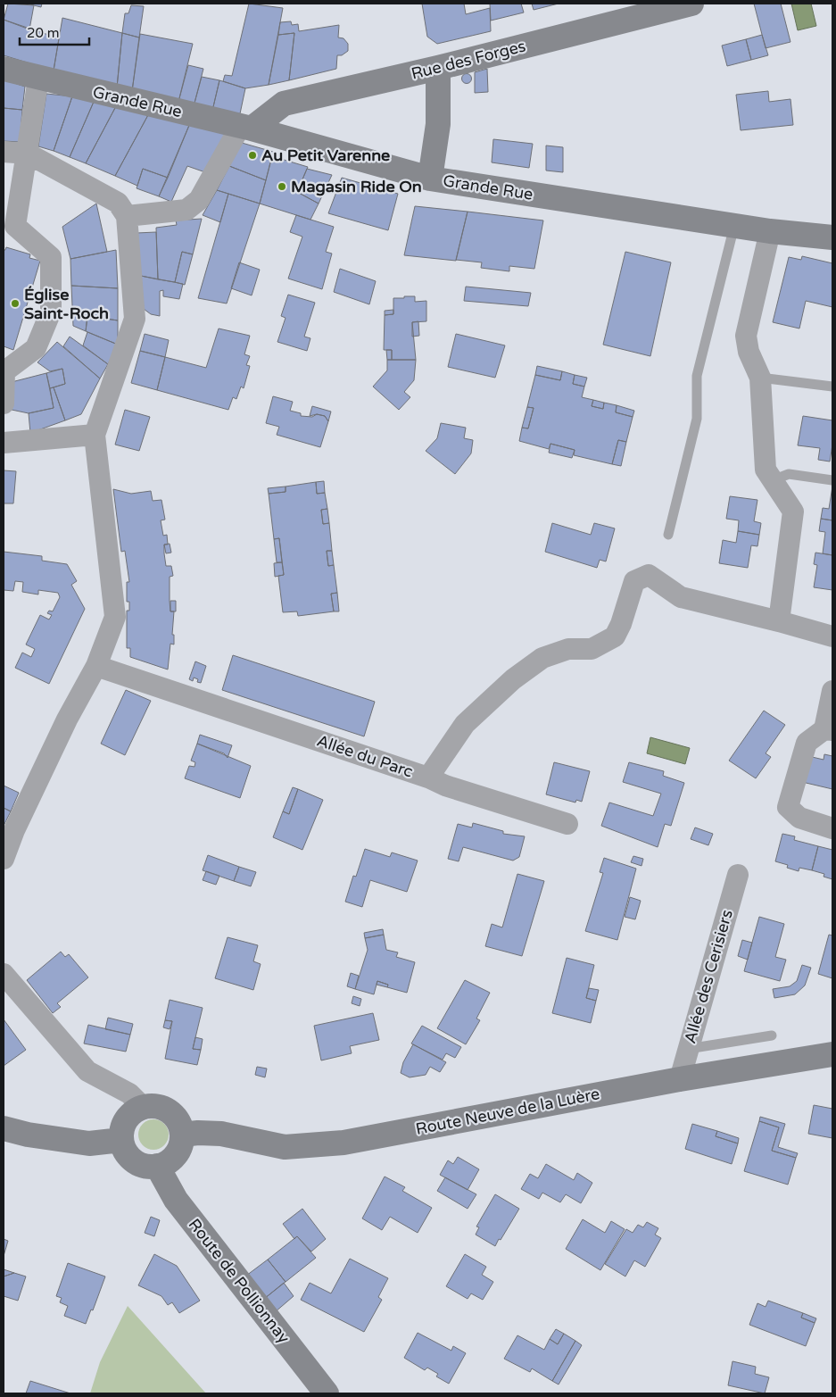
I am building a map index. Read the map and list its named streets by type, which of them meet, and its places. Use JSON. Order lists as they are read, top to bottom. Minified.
{"streets":{"street":["Rue des Forges","Grande Rue","Allée du Parc","Allée des Cerisiers","Route Neuve de la Luère","Route de Pollionnay"]},"crossings":[["Rue des Forges","Grande Rue"],["Allée des Cerisiers","Route Neuve de la Luère"],["Route Neuve de la Luère","Route de Pollionnay"]],"places":["Au Petit Varenne","Magasin Ride On","Église Saint-Roch"],"scale_bar":"20 m"}
